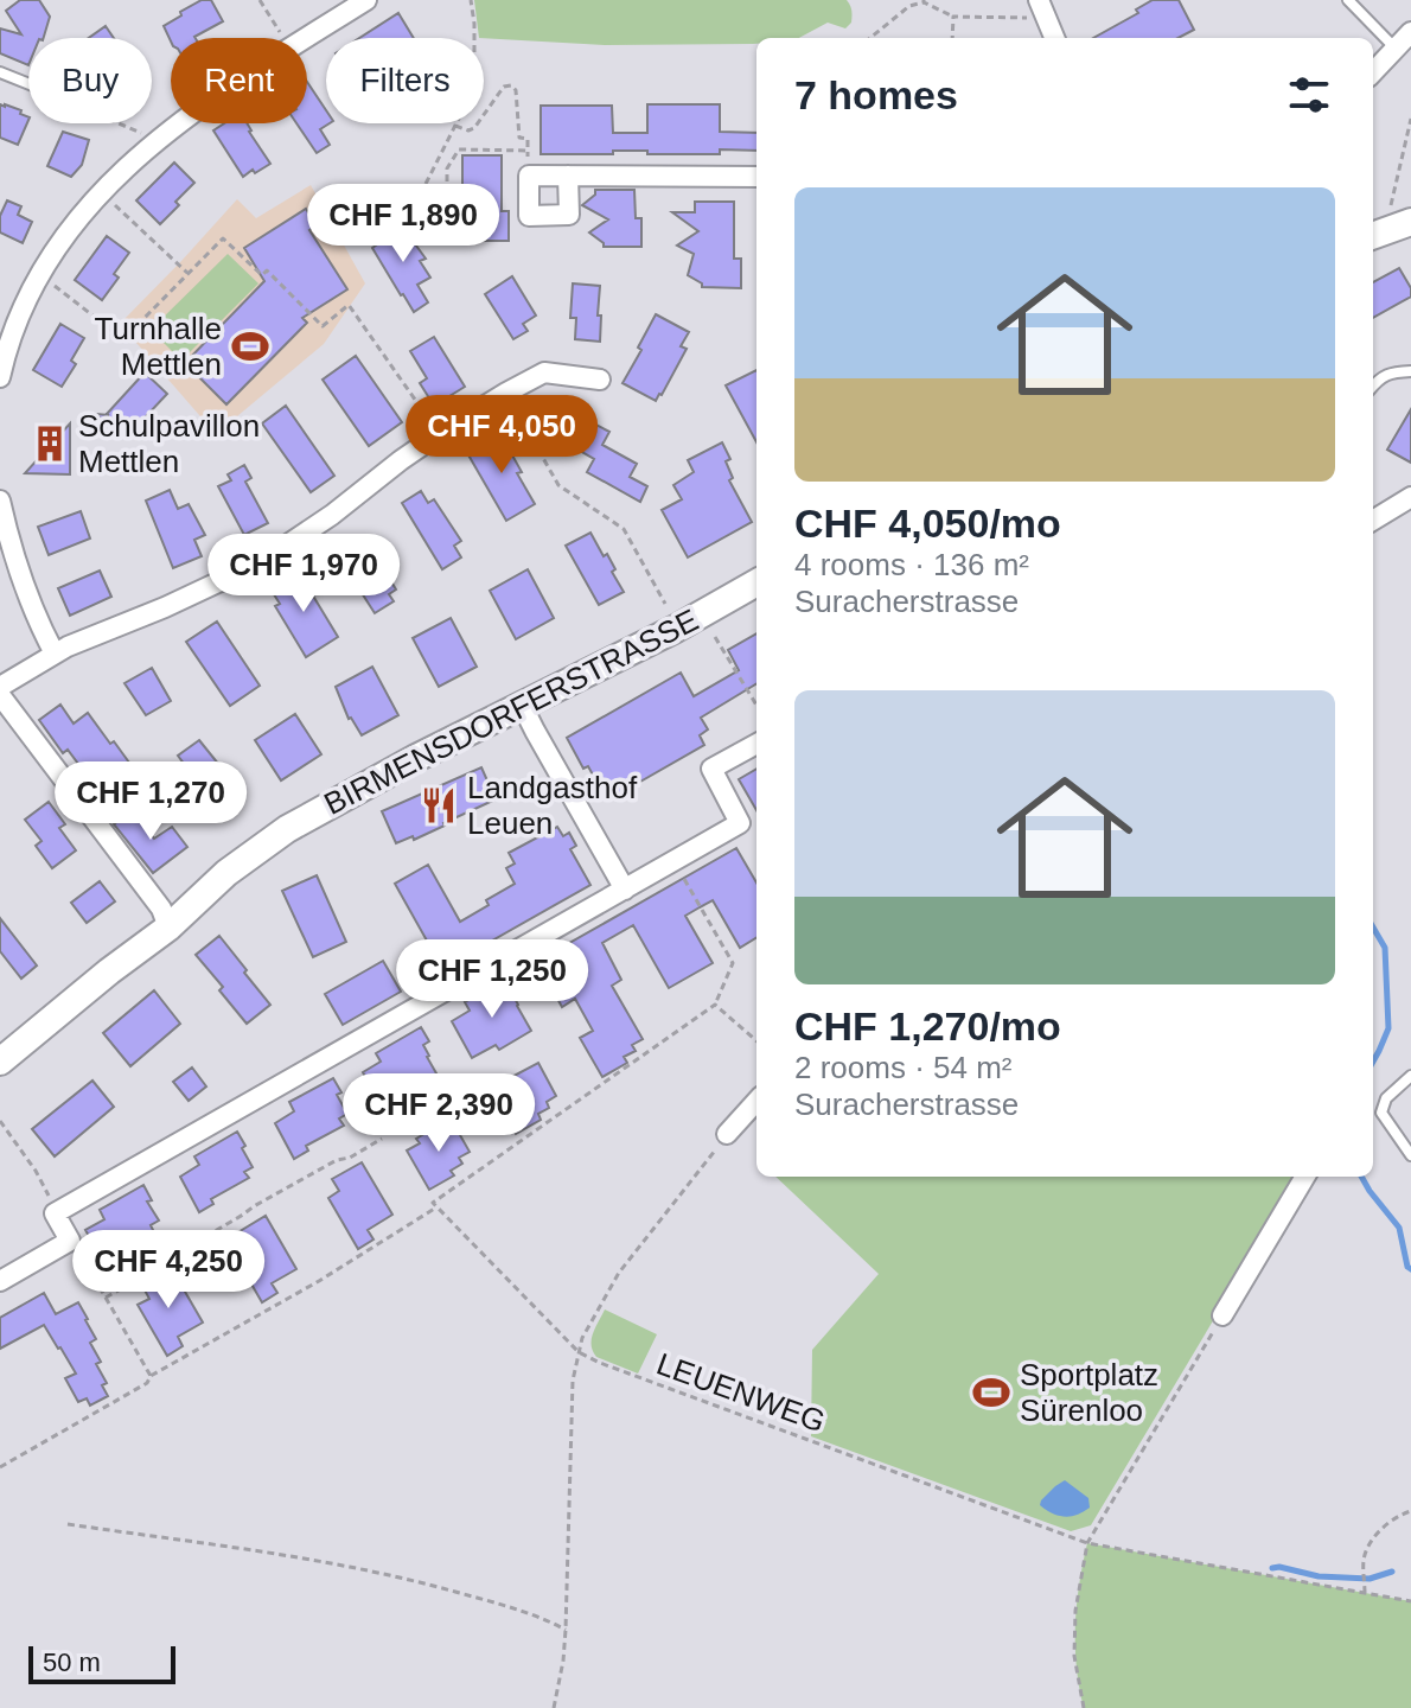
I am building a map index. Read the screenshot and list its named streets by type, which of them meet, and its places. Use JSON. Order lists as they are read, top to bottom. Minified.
{"streets":{"main road":["BIRMENSDORFERSTRASSE"],"path":["LEUENWEG"]},"places":{"sports":["Turnhalle Mettlen","Sportplatz Sürenloo"],"building":["Schulpavillon Mettlen"],"restaurant":["Landgasthof Leuen"]},"scale_bar":"50 m","page":{"chip":["Buy","Rent","Filters"],"heading":"7 homes","list":[{"name":"CHF 4,050/mo","note":"4 rooms · 136 m² · Suracherstrasse"},{"name":"CHF 1,270/mo","note":"2 rooms · 54 m² · Suracherstrasse"}],"price":["CHF 1,890","CHF 4,050","CHF 1,970","CHF 1,270","CHF 1,250","CHF 2,390","CHF 4,250"],"scale":"50 m"}}
